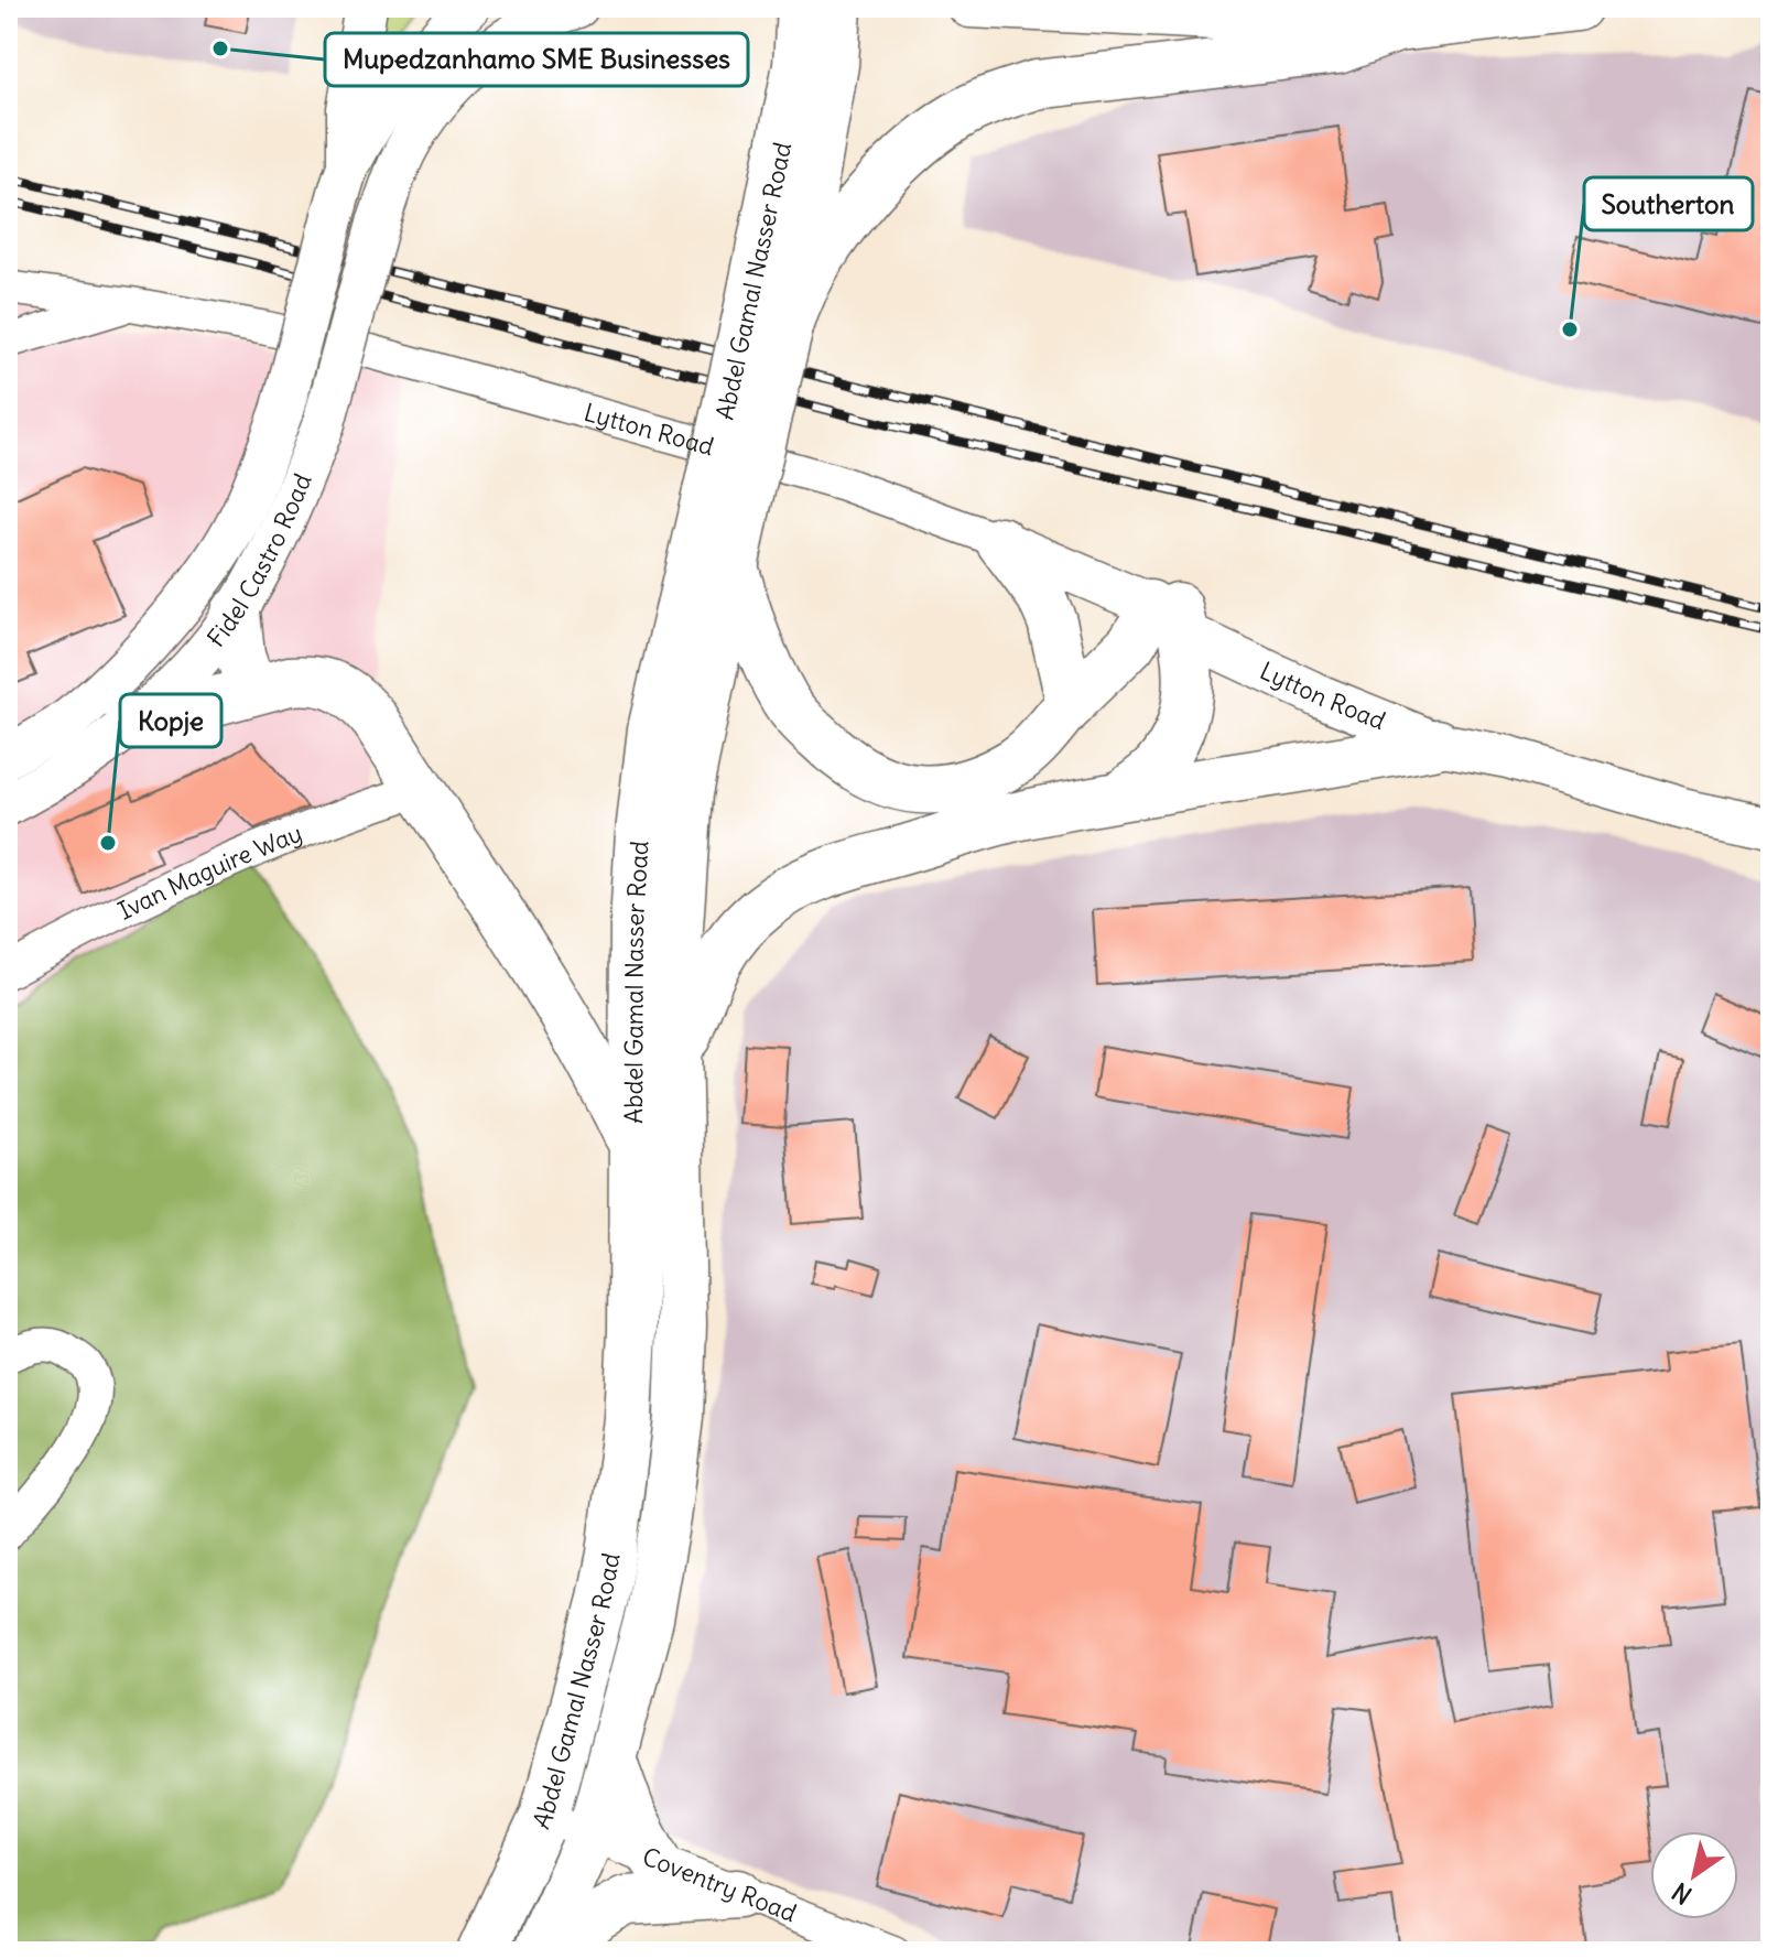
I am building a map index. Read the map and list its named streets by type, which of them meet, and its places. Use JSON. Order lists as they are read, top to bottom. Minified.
{"streets":{"highway":["Abdel Gamal Nasser Road"],"main road":["Lytton Road","Fidel Castro Road"],"street":["Ivan Maguire Way","Coventry Road"]},"crossings":[["Abdel Gamal Nasser Road","Coventry Road"]],"places":["Mupedzanhamo SME Businesses","Southerton","Kopje"],"north":"bottom left"}
